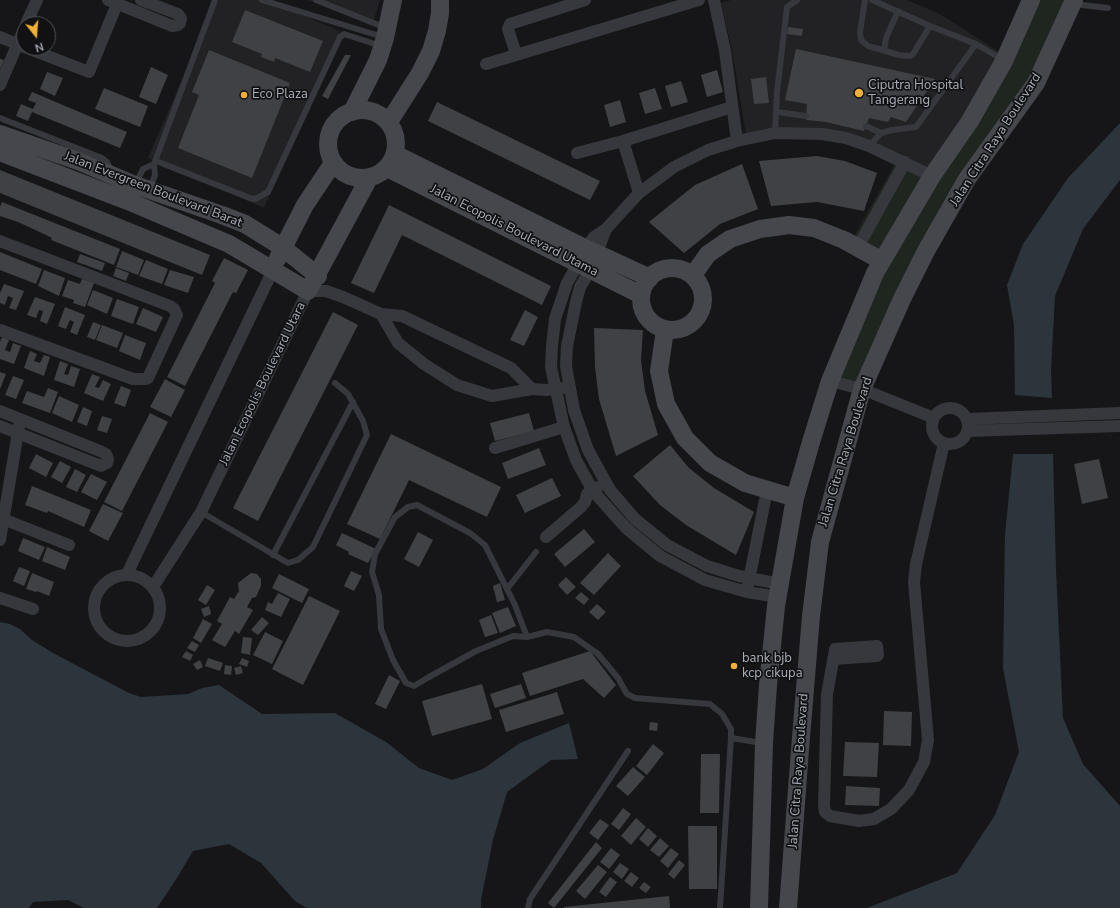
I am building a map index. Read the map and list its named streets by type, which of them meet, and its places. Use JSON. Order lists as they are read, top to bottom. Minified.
{"streets":{"street":["Jalan Citra Raya Boulevard","Jalan Evergreen Boulevard Barat","Jalan Ecopolis Boulevard Utama","Jalan Ecopolis Boulevard Utara"]},"crossings":[["Jalan Evergreen Boulevard Barat","Jalan Ecopolis Boulevard Utara"],["Jalan Ecopolis Boulevard Utama","Jalan Ecopolis Boulevard Utara"]],"places":["Ciputra Hospital Tangerang","Eco Plaza","bank bjb kcp cikupa"],"north":"bottom"}
